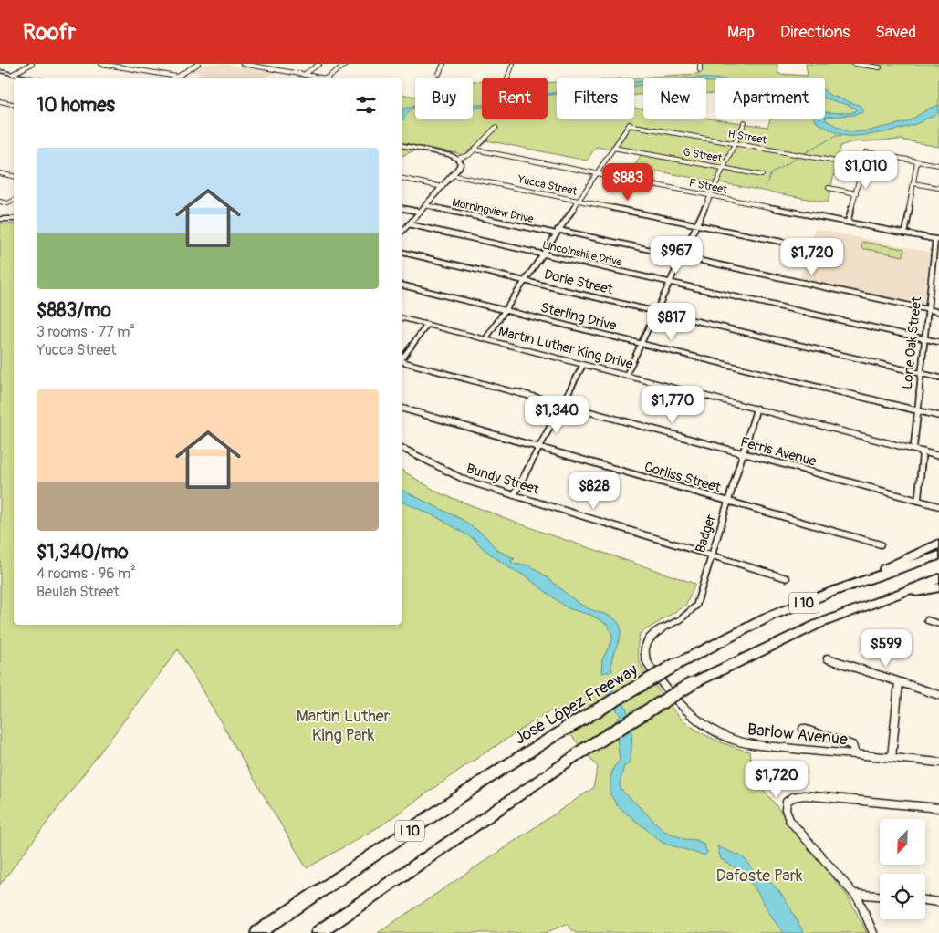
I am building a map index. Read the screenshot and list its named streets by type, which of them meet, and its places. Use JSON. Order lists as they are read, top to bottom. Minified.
{"streets":{"highway":["I 10","José López Freeway"],"main road":["Martin Luther King Drive"],"street":["H Street","G Street","Yucca Street","F Street","Morningview Drive","Lincolnshire Drive","Dorie Street","Sterling Drive","Lone Oak Street","Ferris Avenue","Corliss Street","Bundy Street","Badger","Barlow Avenue"]},"crossings":[["H Street","G Street"],["F Street","Lone Oak Street"],["Morningview Drive","Lone Oak Street"],["Lincolnshire Drive","Lone Oak Street"],["Dorie Street","Lone Oak Street"],["Sterling Drive","Lone Oak Street"],["Lone Oak Street","Martin Luther King Drive"],["Martin Luther King Drive","Badger"],["Ferris Avenue","Badger"],["Corliss Street","Badger"],["Bundy Street","Badger"],["Badger","Barlow Avenue"]],"parks":["Martin Luther King Park","Dafoste Park"],"north":"bottom left","page":{"header":"Roofr","nav":["Map","Directions","Saved"],"chip":["Buy","Rent","Filters","New","Apartment"],"heading":"10 homes","list":[{"name":"$883/mo","note":"3 rooms · 77 m² · Yucca Street"},{"name":"$1,340/mo","note":"4 rooms · 96 m² · Beulah Street"}],"price":["$1,010","$883","$967","$1,720","$817","$1,770","$1,340","$828","$599","$1,720"]}}
